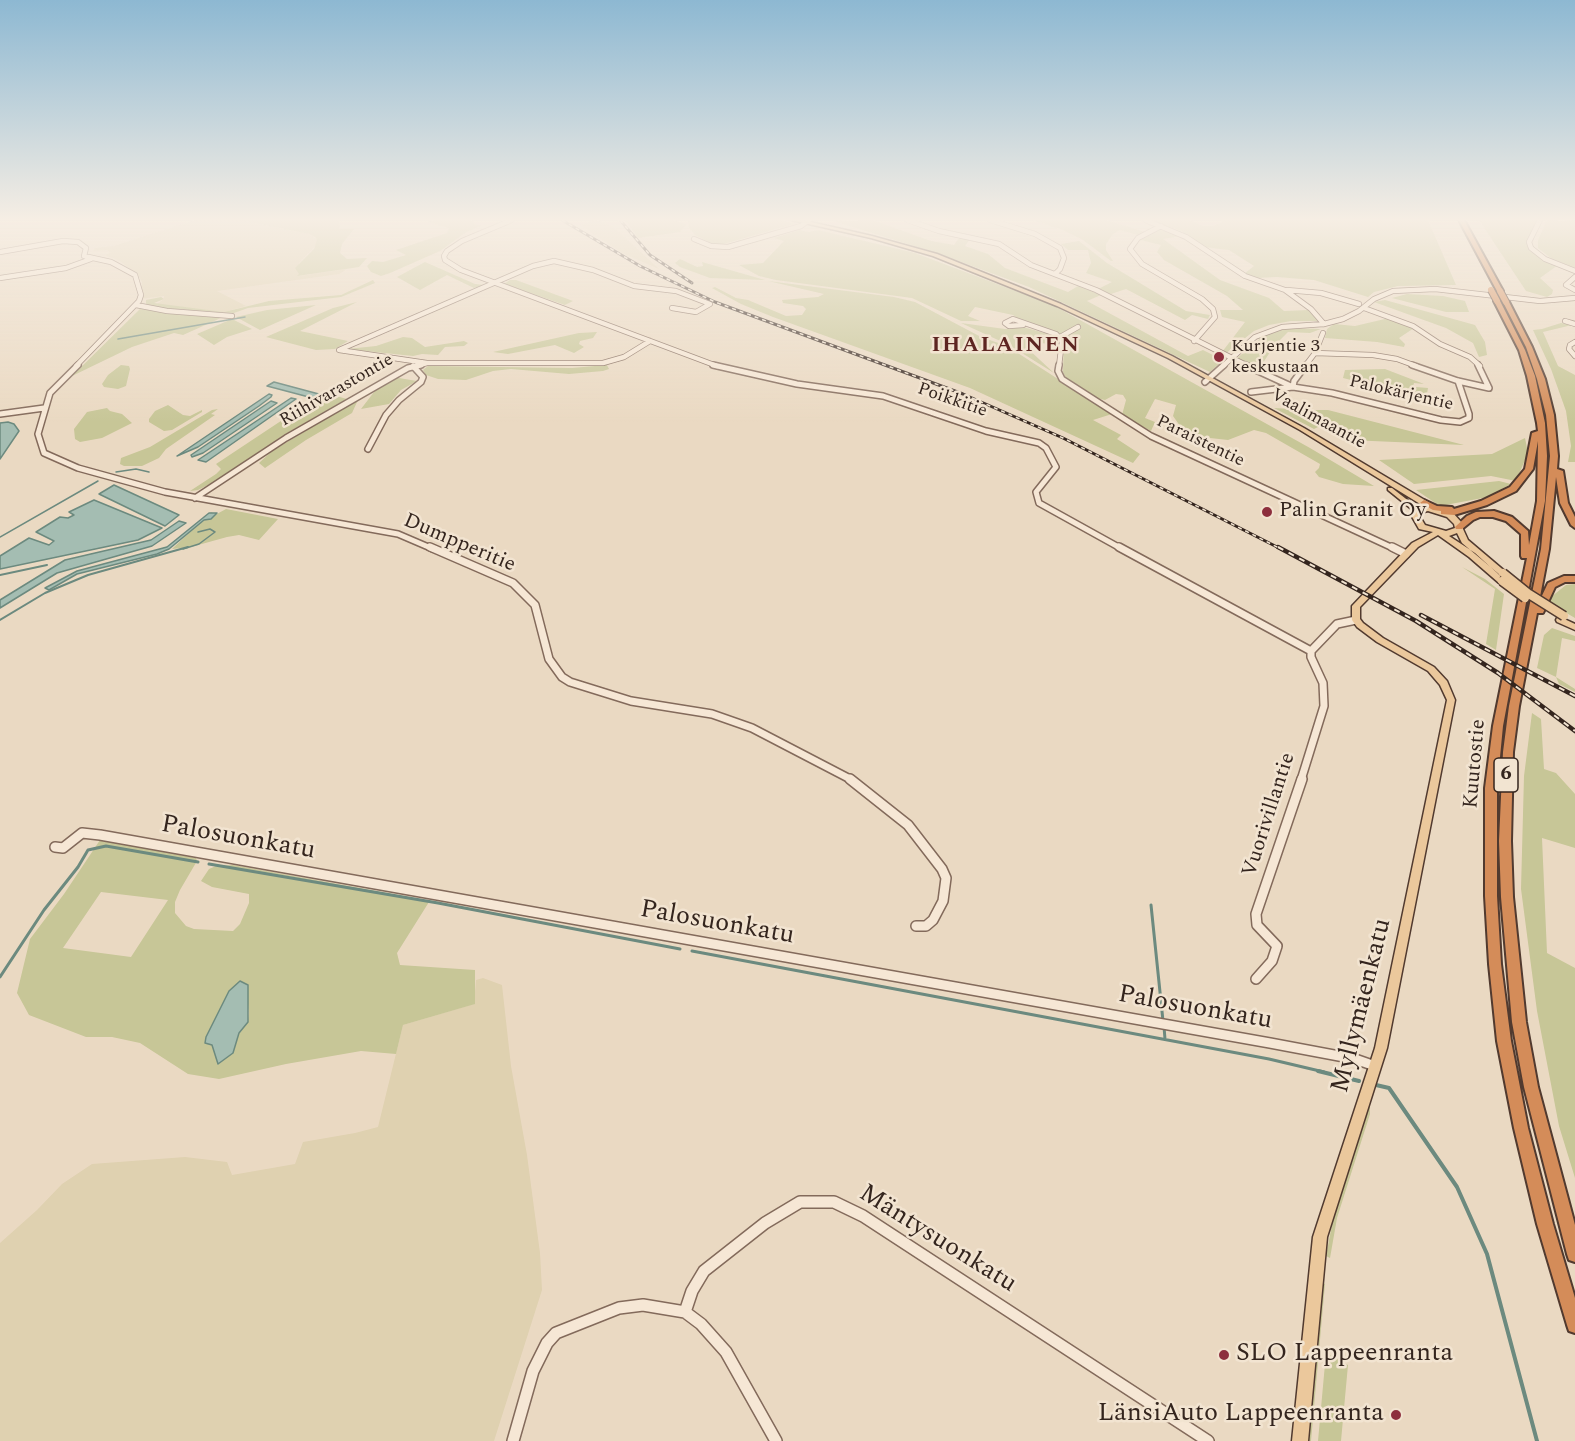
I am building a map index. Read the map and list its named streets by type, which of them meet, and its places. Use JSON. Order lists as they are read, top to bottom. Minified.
{"streets":{"highway":["Kuutostie","6"],"main road":["Vaalimaantie","Myllymäenkatu"],"street":["Riihivarastontie","Palokärjentie","Poikkitie","Paraistentie","Dumpperitie","Vuorivillantie","Palosuonkatu","Mäntysuonkatu"]},"crossings":[["Riihivarastontie","Poikkitie"],["Riihivarastontie","Dumpperitie"],["Poikkitie","Vuorivillantie"],["Palosuonkatu","Myllymäenkatu"]],"districts":["IHALAINEN"],"places":["Kurjentie 3 keskustaan","Palin Granit Oy","SLO Lappeenranta","LänsiAuto Lappeenranta"]}
